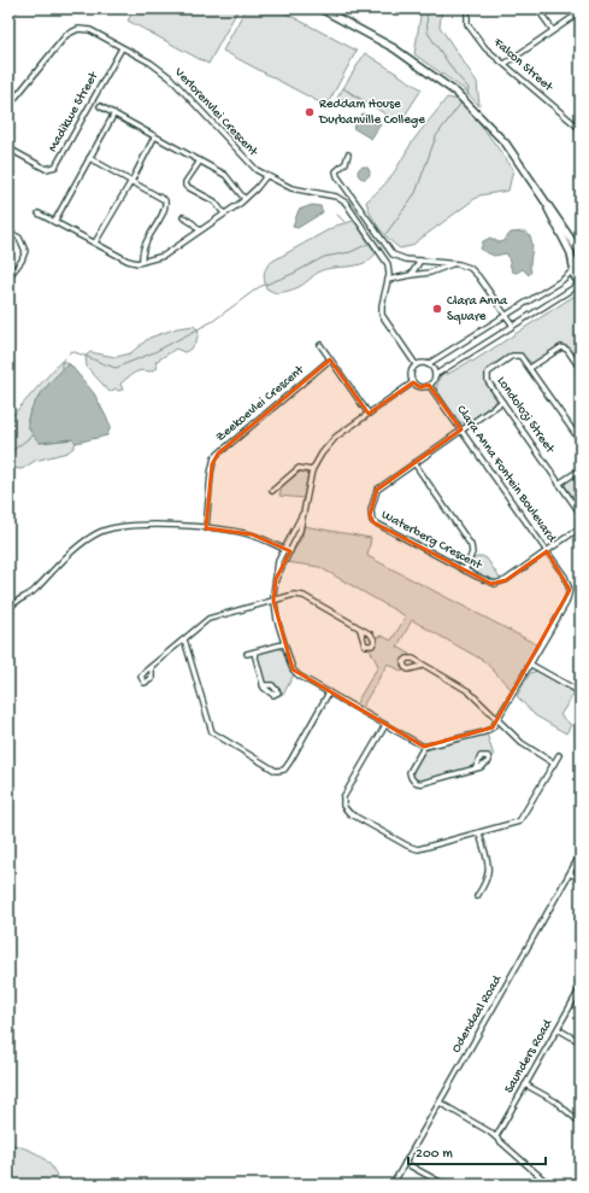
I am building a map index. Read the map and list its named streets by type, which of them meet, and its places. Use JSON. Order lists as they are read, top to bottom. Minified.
{"streets":{"street":["Falcon Street","Madikwe Street","Verlorenvlei Crescent","Zeekoevlei Crescent","Londolozi Street","Clara Anna Fontein Boulevard","Waterberg Crescent","Odendaal Road","Saunders Road"]},"crossings":[["Madikwe Street","Verlorenvlei Crescent"],["Verlorenvlei Crescent","Clara Anna Fontein Boulevard"],["Londolozi Street","Waterberg Crescent"],["Clara Anna Fontein Boulevard","Waterberg Crescent"]],"places":["Reddam House Durbanville College","Clara Anna Square"],"scale_bar":"200 m"}
